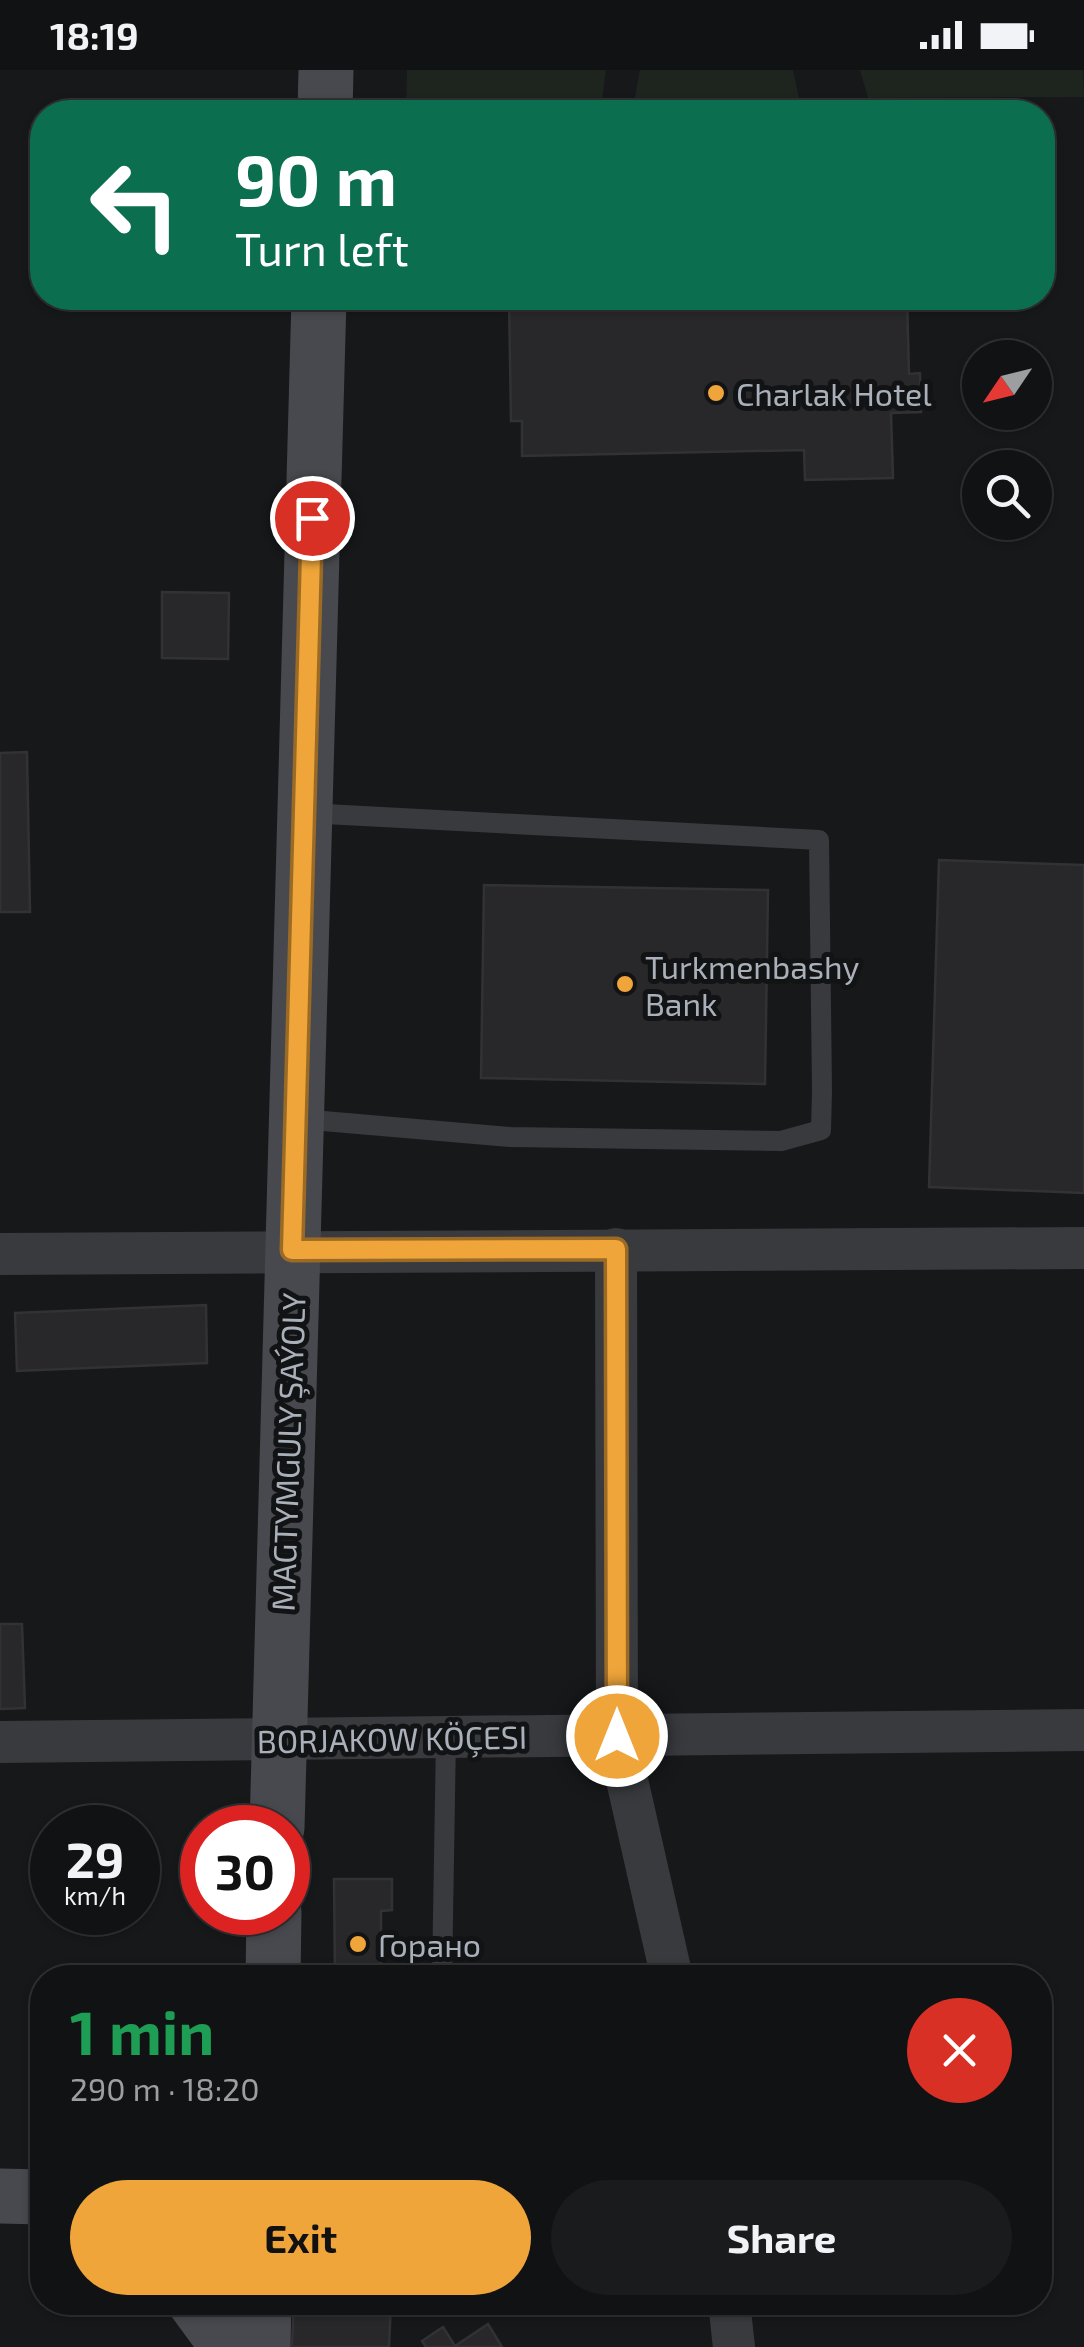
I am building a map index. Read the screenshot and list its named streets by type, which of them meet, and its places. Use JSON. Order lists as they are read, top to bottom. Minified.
{"streets":{"street":["MAGTYMGULY ŞAÝOLY","BORJAKOW KÖÇESI"]},"crossings":[["MAGTYMGULY ŞAÝOLY","BORJAKOW KÖÇESI"]],"places":["Charlak Hotel","Turkmenbashy Bank","Горано"],"north":"bottom left","page":{"status":"18:19","turn":["90 m","Turn left"],"speed":"29 km/h","limit":"30","heading":["1 min","290 m · 18:20"],"buttons":["Exit","Share"]}}
